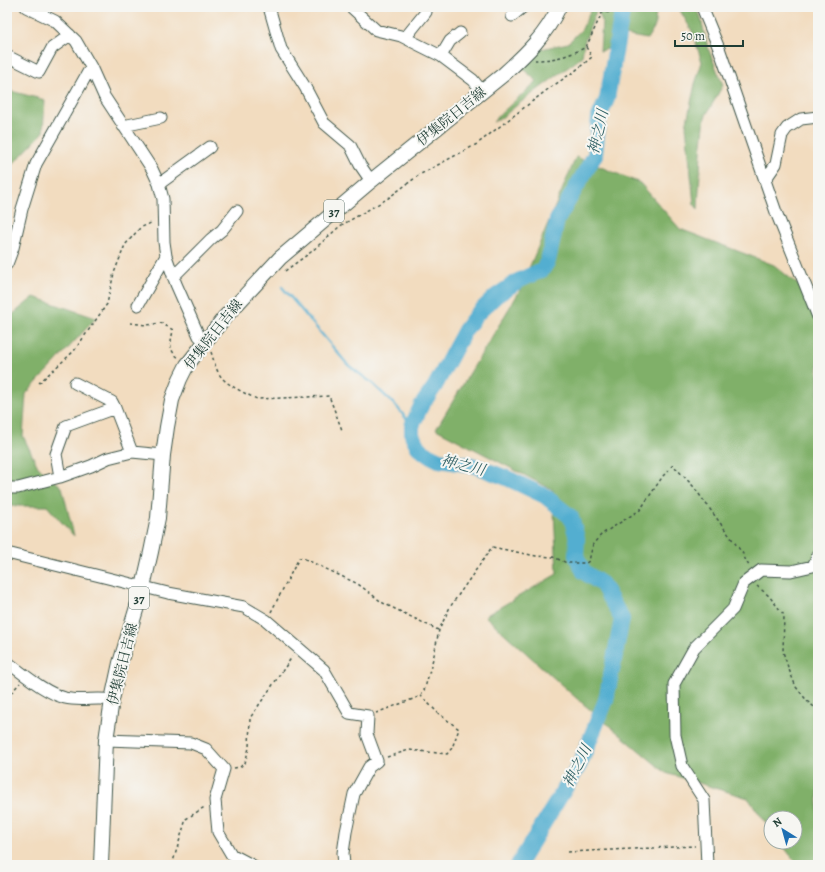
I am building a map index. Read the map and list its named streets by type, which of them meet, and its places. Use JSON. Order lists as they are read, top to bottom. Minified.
{"streets":{"main road":["伊集院日吉線","37"]},"water":["神之川"],"scale_bar":"50 m","north":"top left"}
